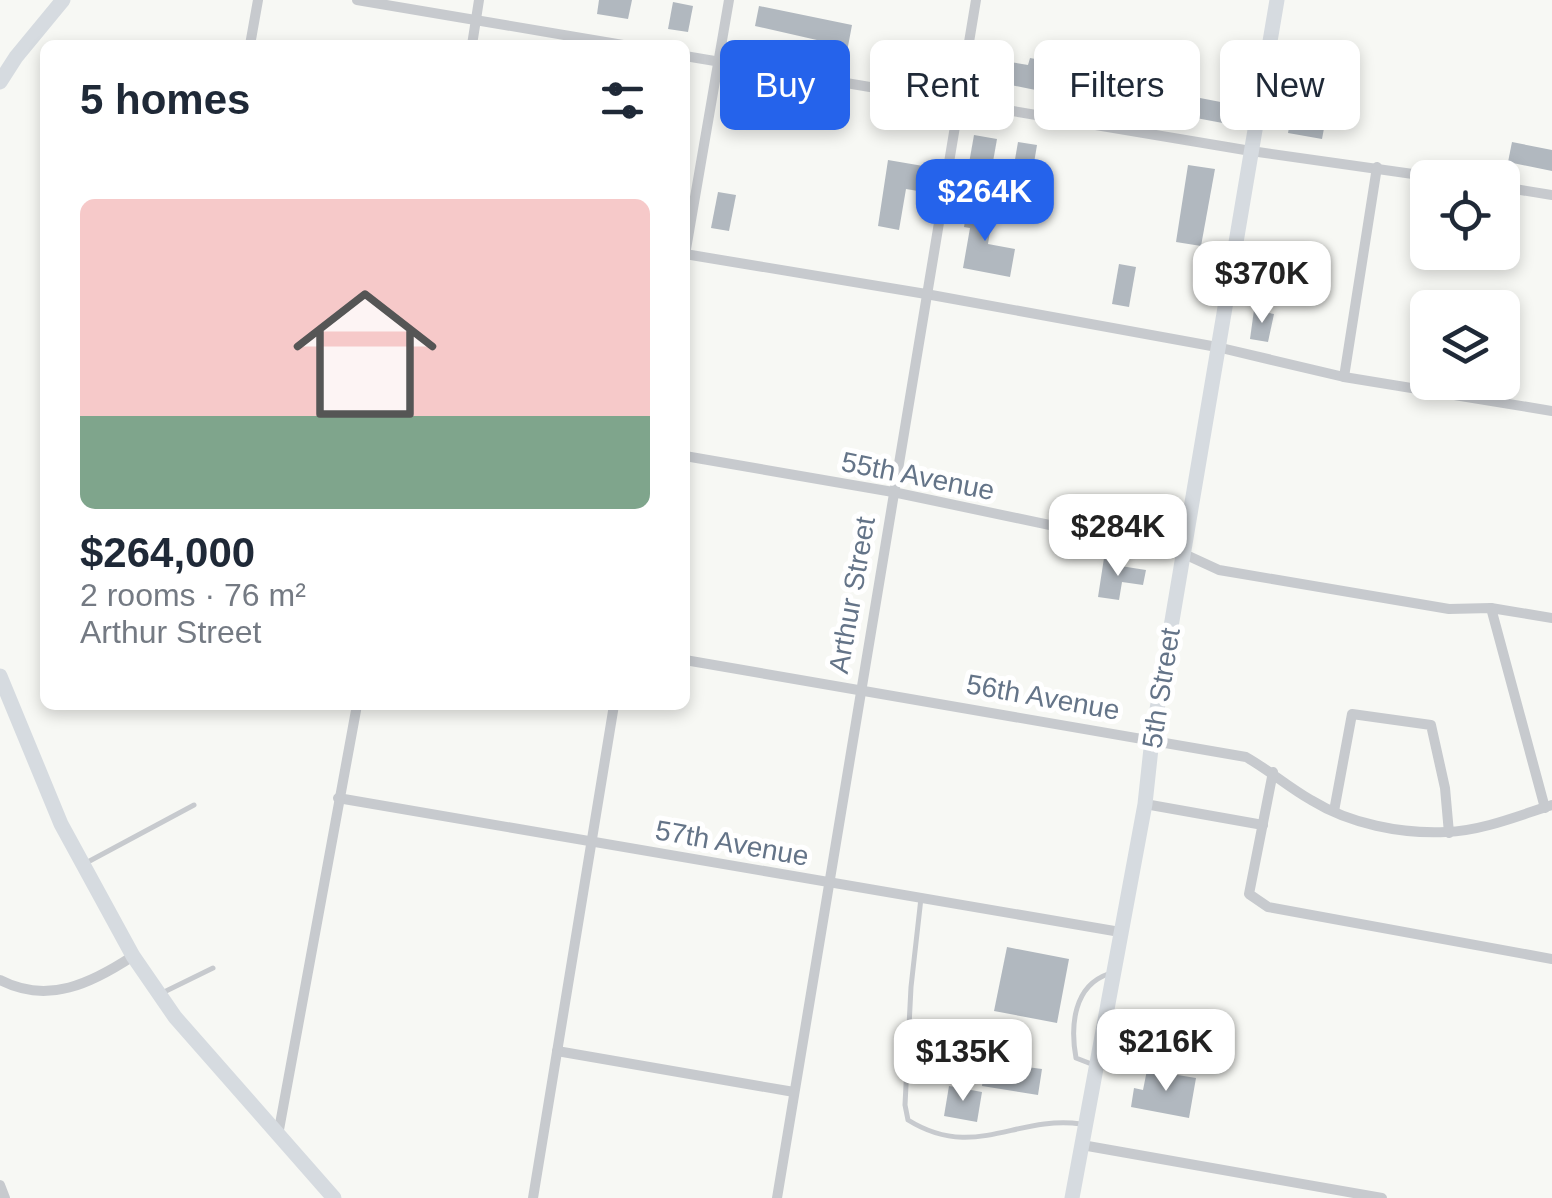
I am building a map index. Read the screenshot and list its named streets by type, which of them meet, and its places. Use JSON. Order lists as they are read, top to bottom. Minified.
{"streets":{"street":["55th Avenue","Arthur Street","5th Street","56th Avenue","57th Avenue"]},"crossings":[["55th Avenue","Arthur Street"],["55th Avenue","5th Street"],["Arthur Street","56th Avenue"],["Arthur Street","57th Avenue"],["5th Street","56th Avenue"],["5th Street","57th Avenue"]],"page":{"chip":["Buy","Rent","Filters","New"],"heading":"5 homes","price":["$264K","$370K","$284K","$216K","$135K"],"list":[{"name":"$264,000","note":"2 rooms · 76 m² · Arthur Street"}]}}
